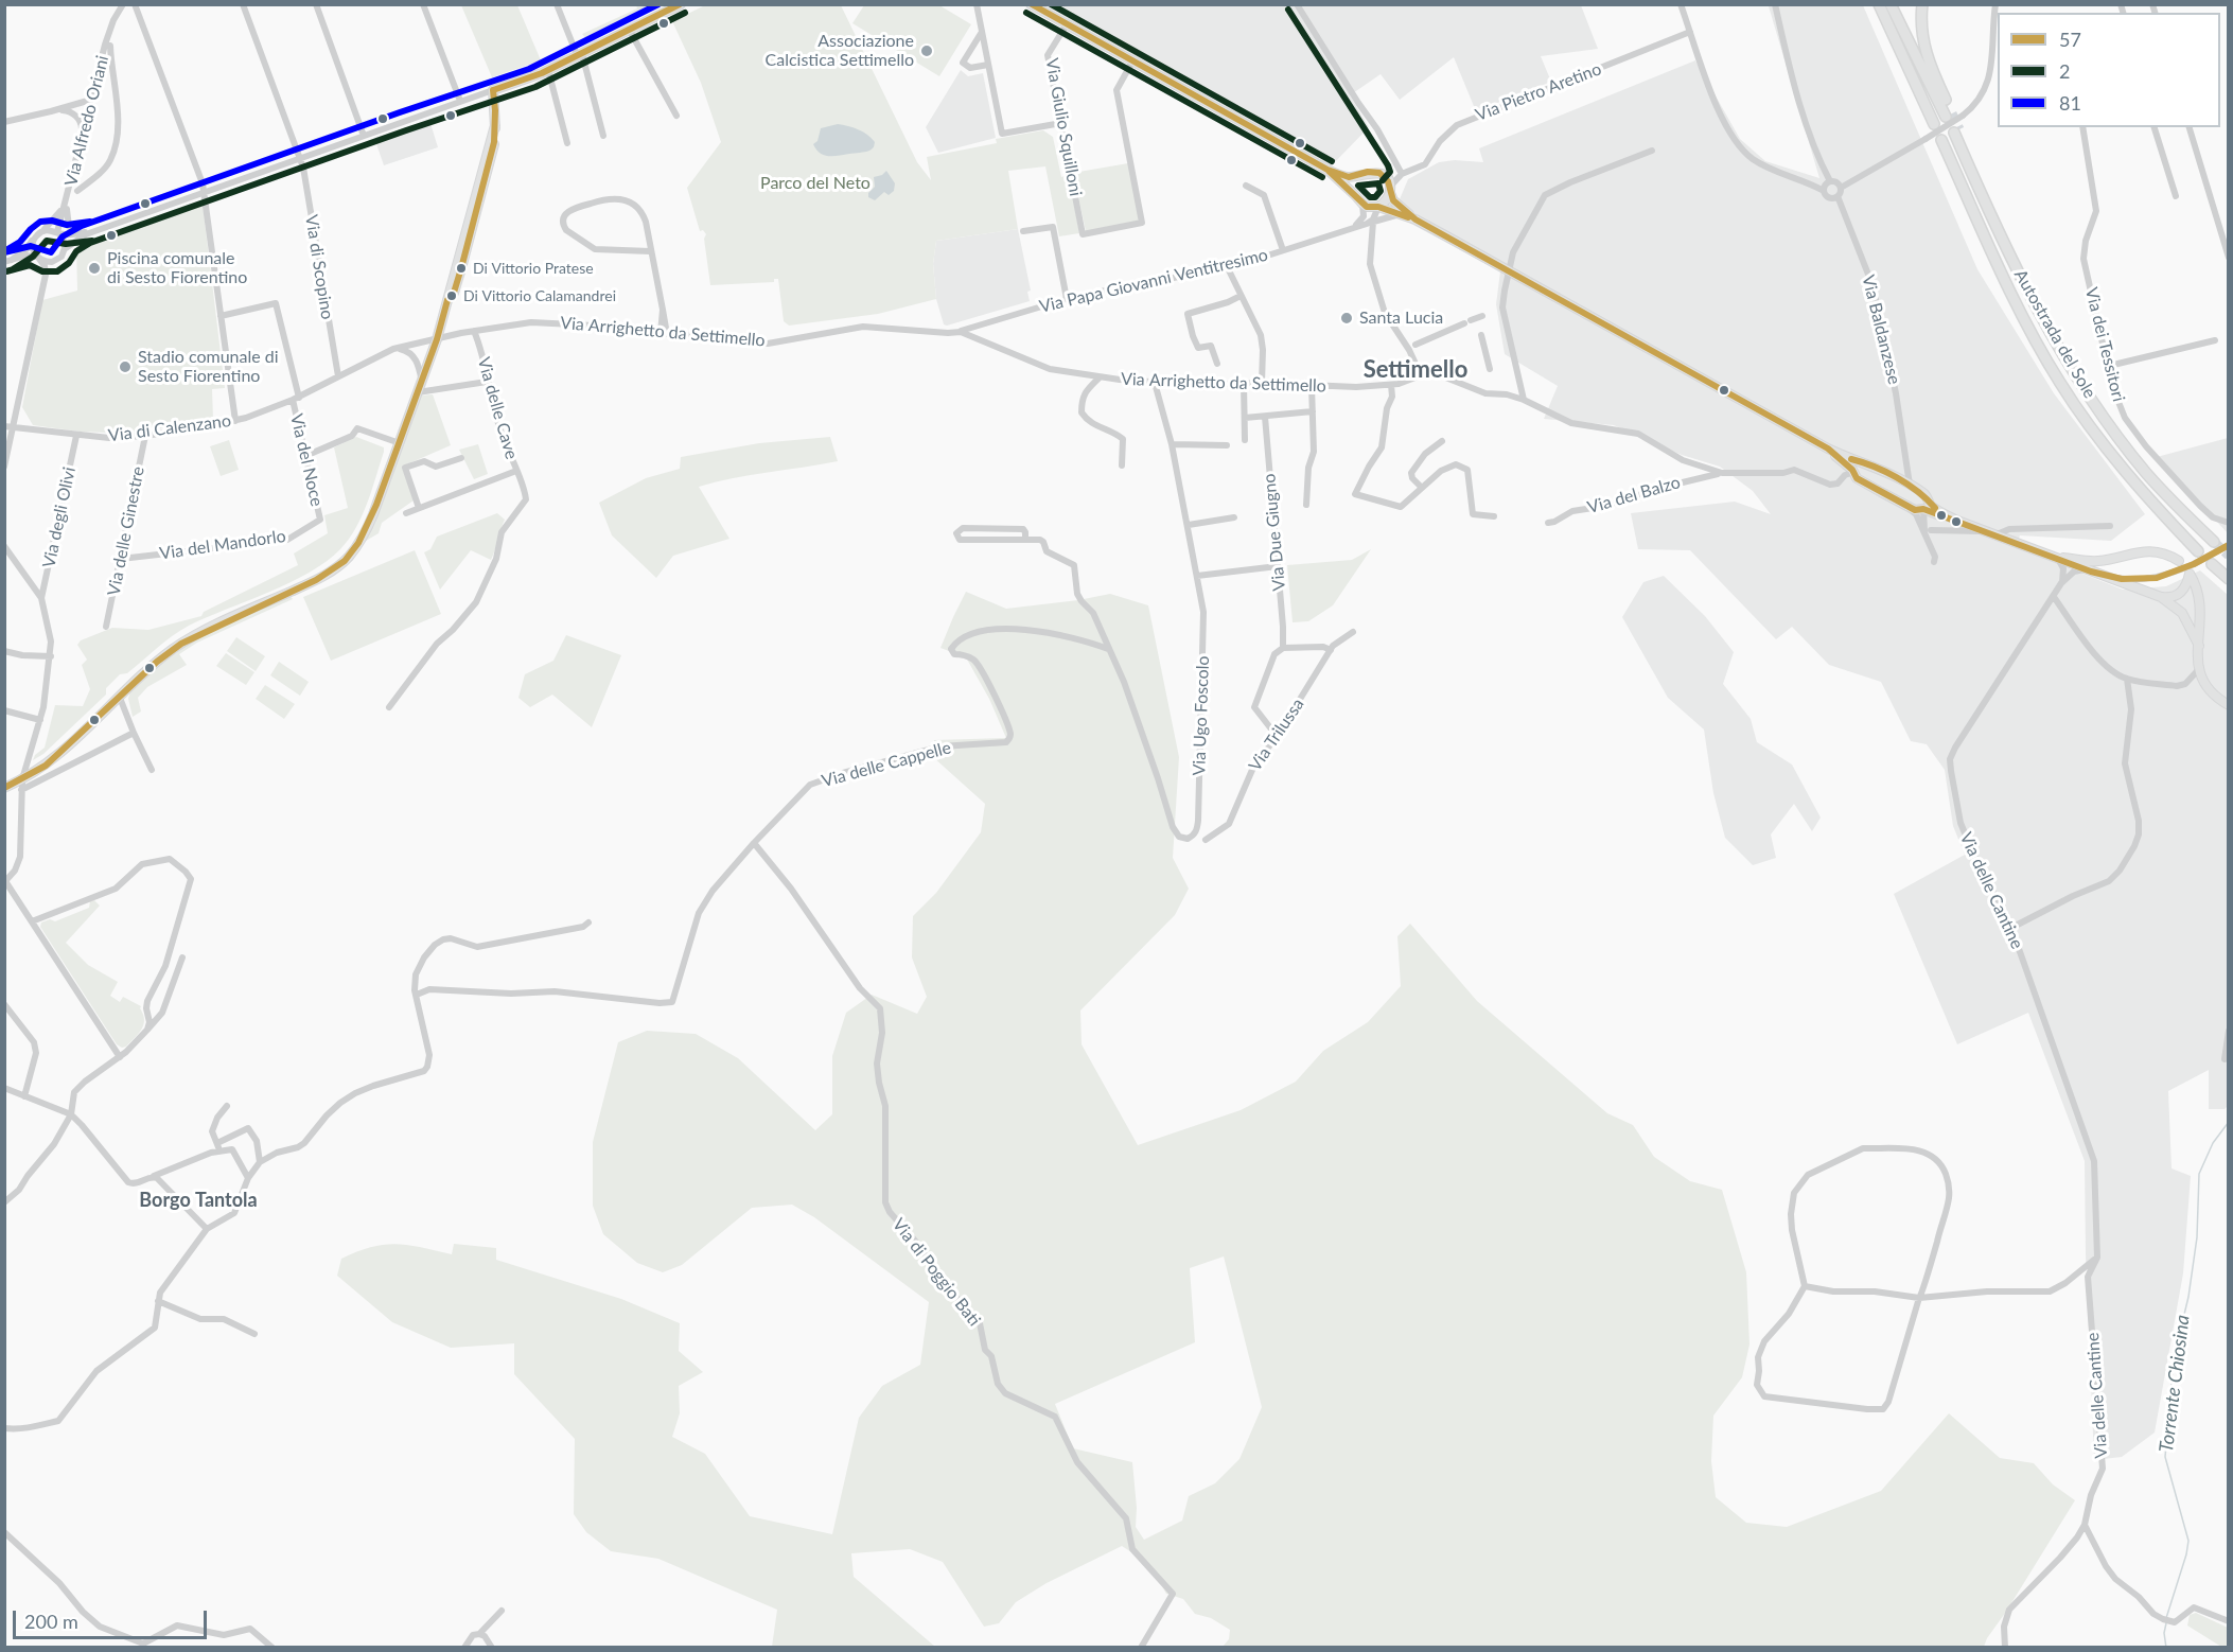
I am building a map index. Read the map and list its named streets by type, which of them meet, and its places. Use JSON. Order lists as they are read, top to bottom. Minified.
{"streets":{"highway":["Autostrada del Sole"],"street":["Via Pietro Aretino","Via Alfredo Oriani","Via Giulio Squilloni","Via di Scopino","Via Papa Giovanni Ventitresimo","Via Baldanzese","Via Arrighetto da Settimello","Via dei Tessitori","Via delle Cave","Via di Calenzano","Via del Noce","Via del Balzo","Via degli Olivi","Via delle Ginestre","Via Due Giugno","Via del Mandorlo","Via Ugo Foscolo","Via Trilussa","Via delle Cappelle","Via delle Cantine","Via di Poggio Bati"]},"crossings":[["Via di Scopino","Via di Calenzano"],["Via Papa Giovanni Ventitresimo","Via Arrighetto da Settimello"],["Via Arrighetto da Settimello","Via delle Cave"],["Via Arrighetto da Settimello","Via di Calenzano"],["Via Arrighetto da Settimello","Via del Balzo"],["Via Arrighetto da Settimello","Via Ugo Foscolo"],["Via di Calenzano","Via del Noce"],["Via di Calenzano","Via degli Olivi"],["Via di Calenzano","Via delle Ginestre"],["Via del Noce","Via del Mandorlo"],["Via delle Ginestre","Via del Mandorlo"],["Via Ugo Foscolo","Via delle Cappelle"],["Via delle Cappelle","Via di Poggio Bati"]],"districts":["Settimello","Borgo Tantola"],"water":["Torrente Chiosina"],"parks":["Parco del Neto"],"places":["Associazione Calcistica Settimello","Piscina comunale di Sesto Fiorentino","Di Vittorio Pratese","Di Vittorio Calamandrei","Santa Lucia","Stadio comunale di Sesto Fiorentino"],"lines":["transit line 57","transit line 2","transit line 81"],"legend":["57","2","81"],"scale_bar":"200 m"}
